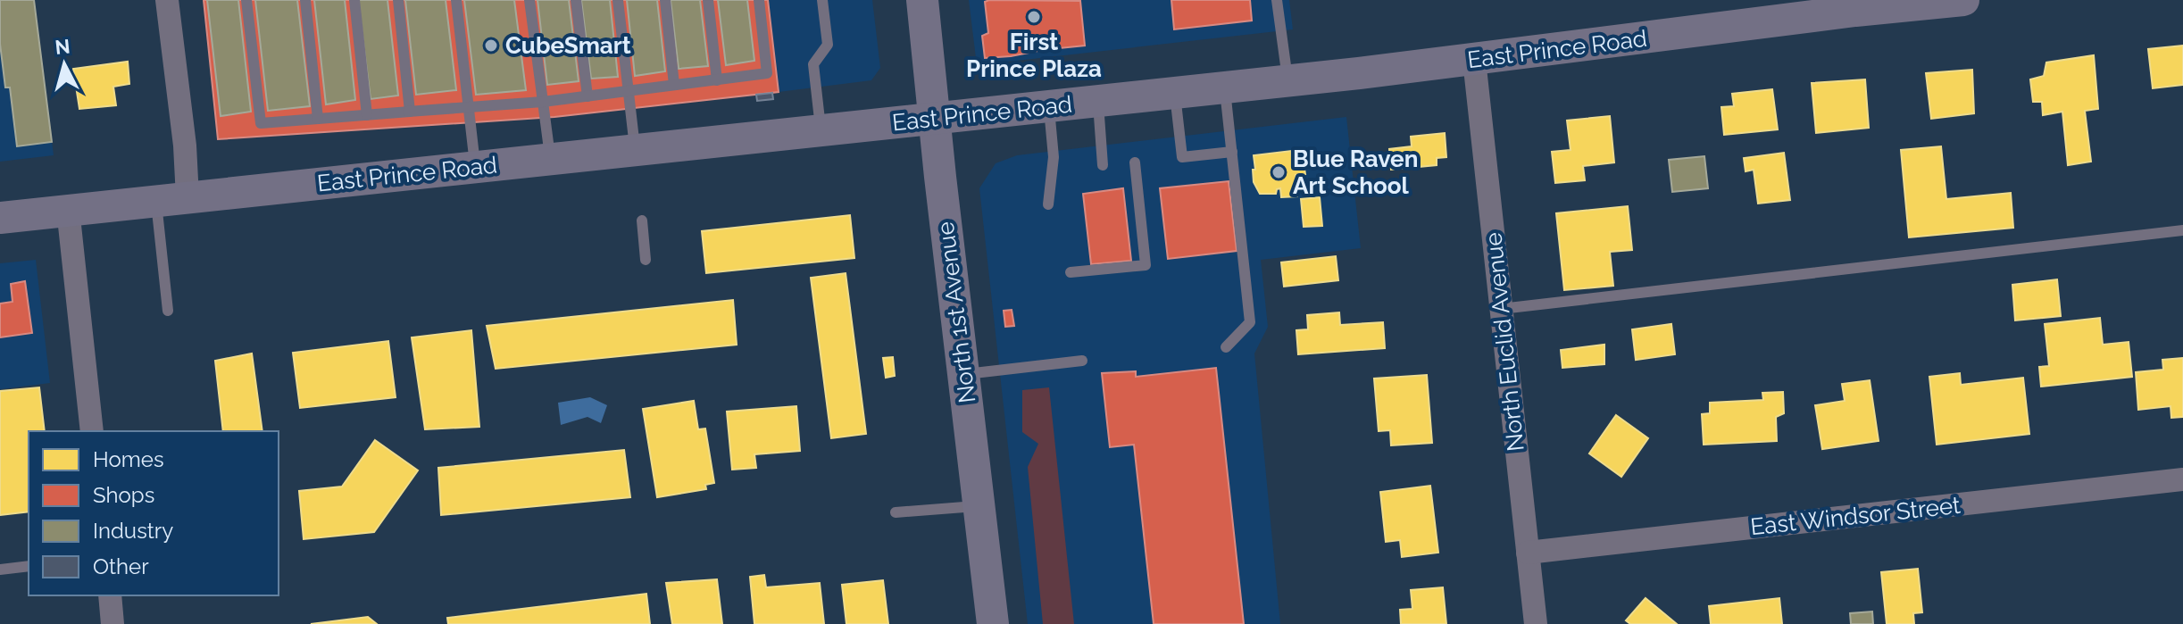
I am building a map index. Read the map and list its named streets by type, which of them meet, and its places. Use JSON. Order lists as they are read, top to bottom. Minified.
{"streets":{"main road":["East Prince Road","North 1st Avenue"],"street":["North Euclid Avenue","East Windsor Street"]},"crossings":[["East Prince Road","North 1st Avenue"],["East Prince Road","North Euclid Avenue"],["North Euclid Avenue","East Windsor Street"]],"places":["First Prince Plaza","CubeSmart","Blue Raven Art School"],"legend":["Homes","Shops","Industry","Other"],"north":"top"}
